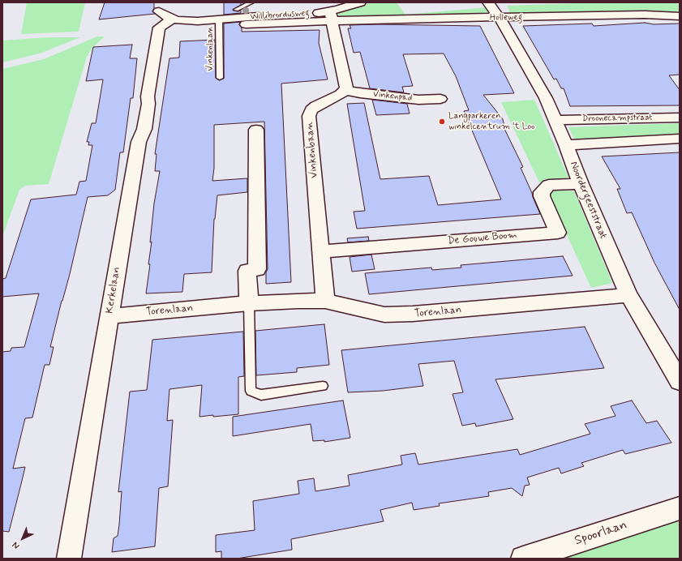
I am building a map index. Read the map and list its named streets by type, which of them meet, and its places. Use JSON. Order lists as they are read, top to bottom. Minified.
{"streets":{"street":["Willibrordusweg","Holleweg","Vinkenpad","Droonecampstraat","Vinkenbaan","Noordergeeststraat","De Gouwe Boom","Kerkelaan","Torenlaan","Spoorlaan"],"lane":["Vinkenlaan"]},"crossings":[["Willibrordusweg","Holleweg"],["Willibrordusweg","Vinkenlaan"],["Willibrordusweg","Kerkelaan"],["Holleweg","Noordergeeststraat"],["Vinkenpad","Vinkenbaan"],["Droonecampstraat","Noordergeeststraat"],["Vinkenbaan","De Gouwe Boom"],["Vinkenbaan","Torenlaan"],["Noordergeeststraat","De Gouwe Boom"],["Noordergeeststraat","Torenlaan"],["Kerkelaan","Torenlaan"]],"places":["Langparkeren winkelcentrum 't Loo"],"north":"bottom left"}
